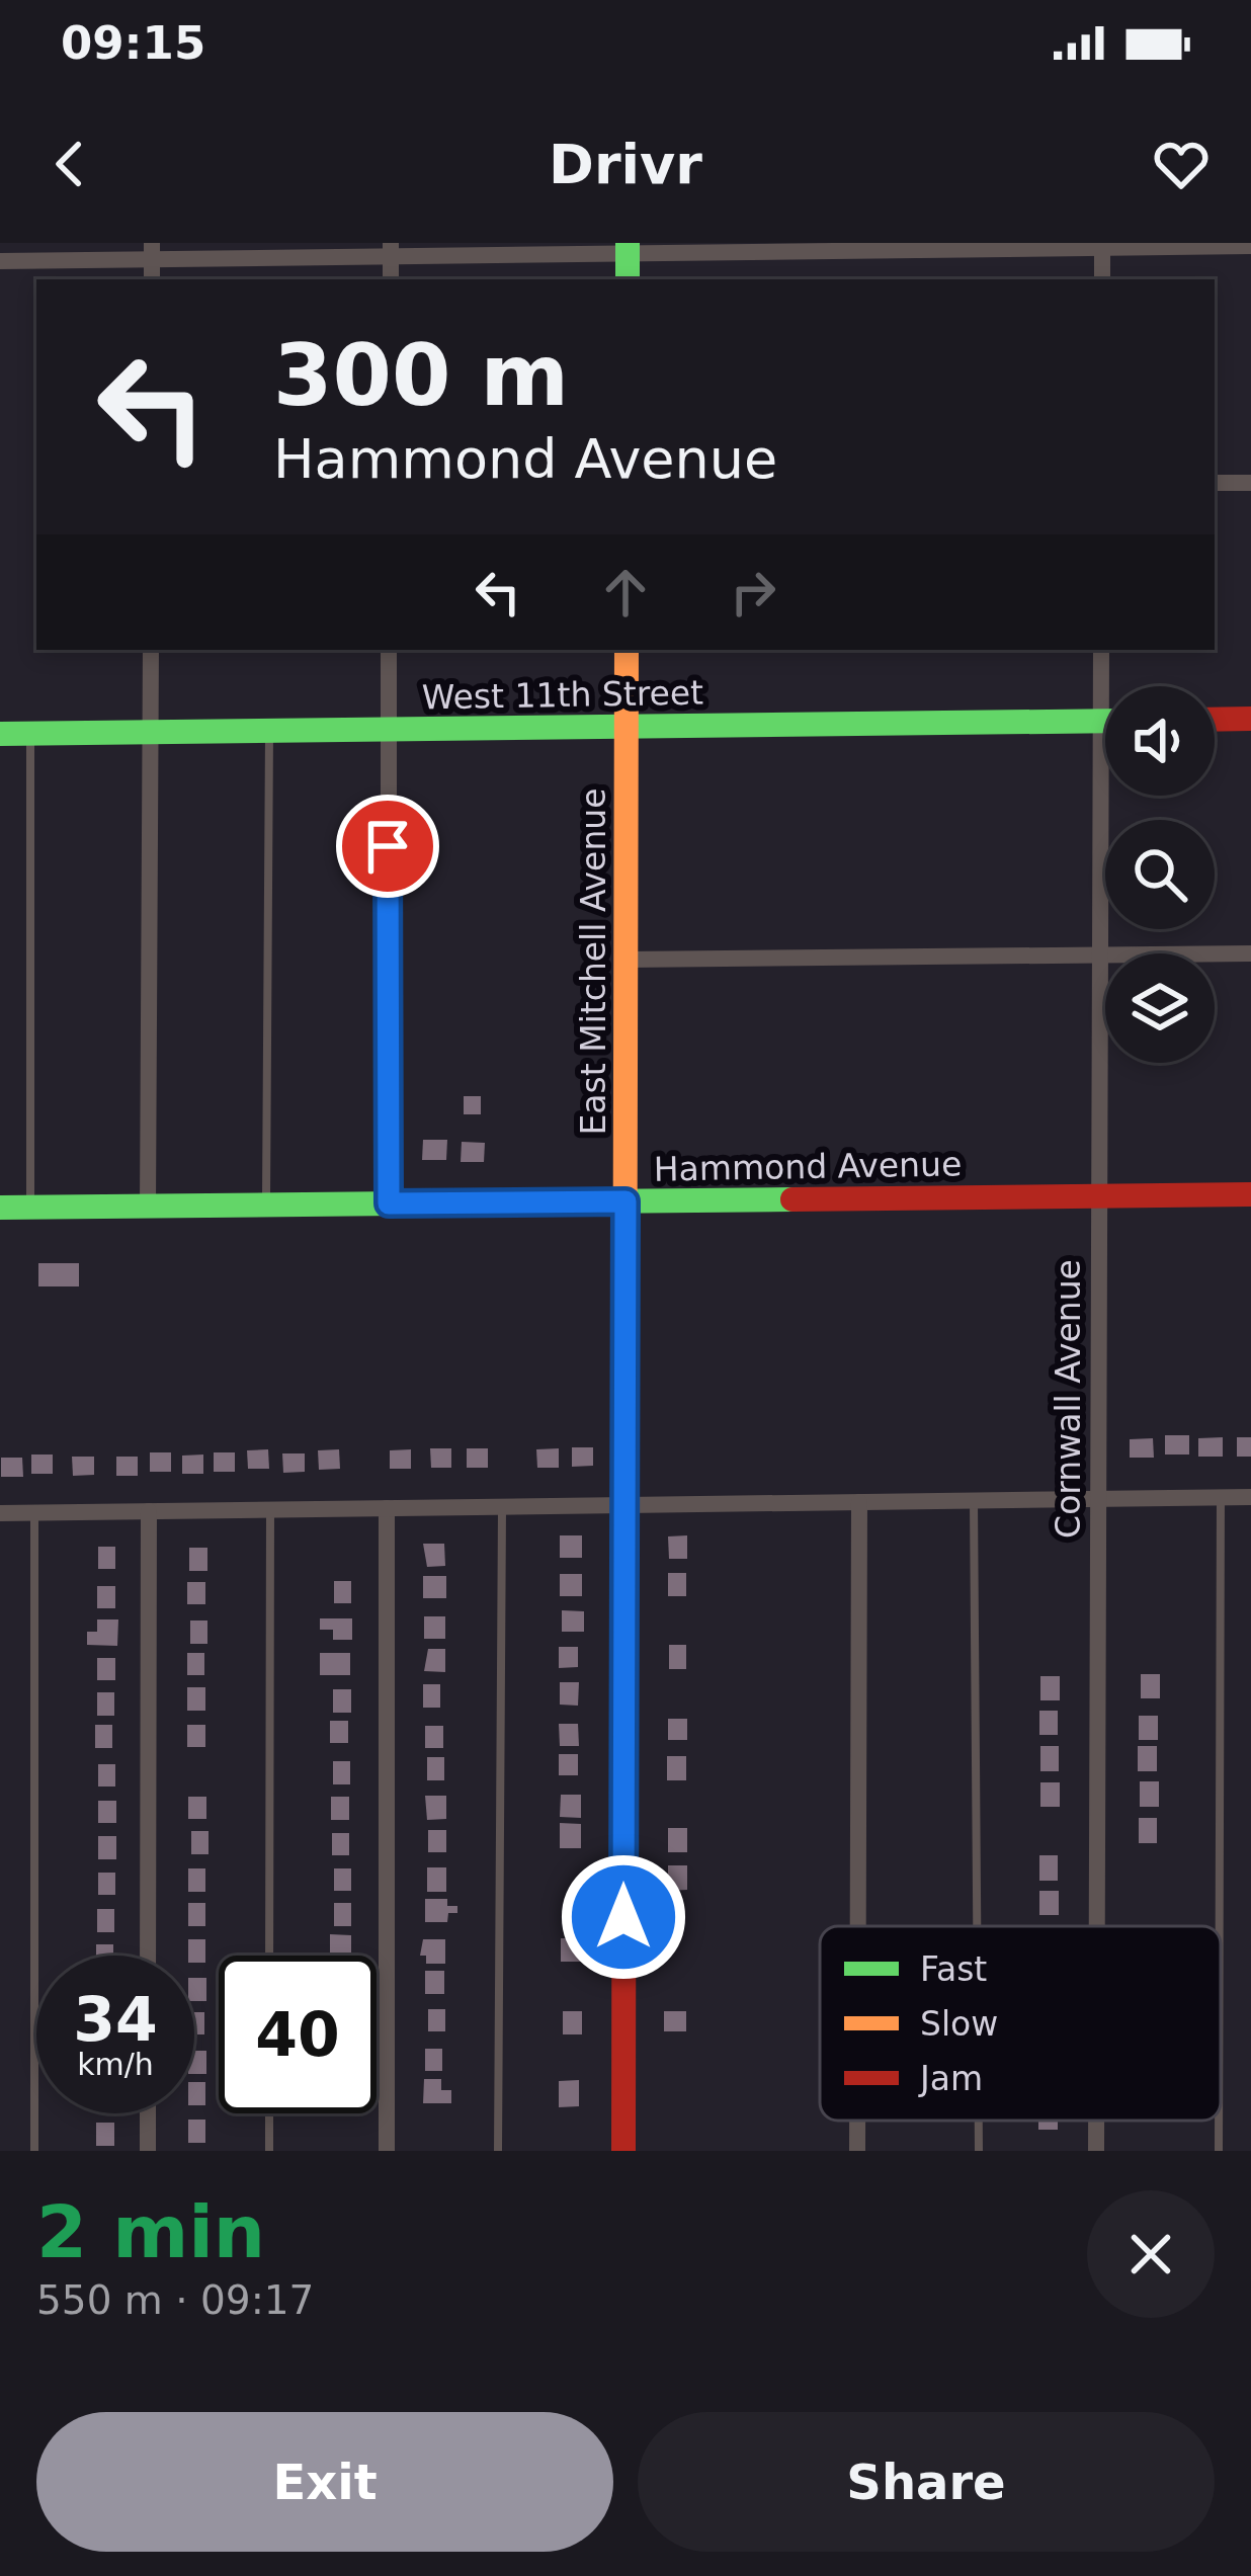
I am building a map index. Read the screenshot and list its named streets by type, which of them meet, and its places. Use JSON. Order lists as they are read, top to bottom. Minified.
{"streets":{"street":["West 11th Street","East Mitchell Avenue","Hammond Avenue","Cornwall Avenue"]},"crossings":[["West 11th Street","East Mitchell Avenue"],["East Mitchell Avenue","Hammond Avenue"],["Hammond Avenue","Cornwall Avenue"]],"legend":["Fast","Slow","Jam"],"page":{"status":"09:15","header":"Drivr","turn":["300 m","Hammond Avenue"],"speed":"34 km/h","limit":"40","heading":["2 min","550 m · 09:17"],"buttons":["Exit","Share"]}}
